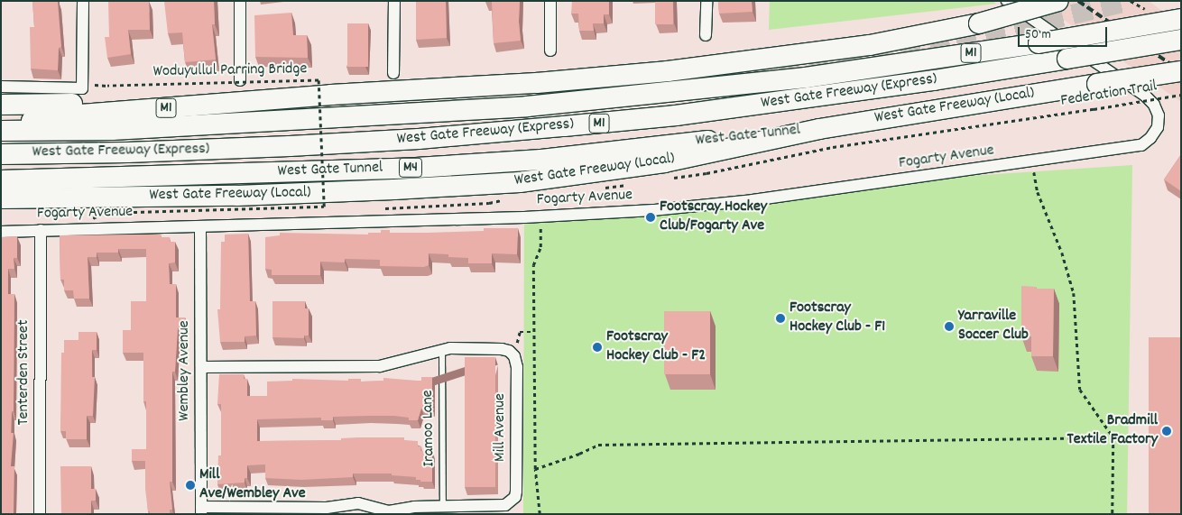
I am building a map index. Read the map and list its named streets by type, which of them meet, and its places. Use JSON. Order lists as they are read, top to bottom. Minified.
{"streets":{"highway":["M1","West Gate Freeway (Express)","West Gate Freeway (Local)","West Gate Tunnel","M4"],"street":["Fogarty Avenue","Wembley Avenue","Tenterden Street","Mill Avenue"],"lane":["Iramoo Lane"],"path":["Woduyullul Parring Bridge","Federation Trail"]},"crossings":[["West Gate Freeway (Local)","West Gate Tunnel"],["Fogarty Avenue","Wembley Avenue"],["Fogarty Avenue","Tenterden Street"],["Wembley Avenue","Mill Avenue"],["Mill Avenue","Iramoo Lane"]],"places":["Footscray Hockey Club/Fogarty Ave","Footscray Hockey Club - F1","Yarraville Soccer Club","Footscray Hockey Club - F2","Bradmill Textile Factory","Mill Ave/Wembley Ave"],"scale_bar":"50 m"}
